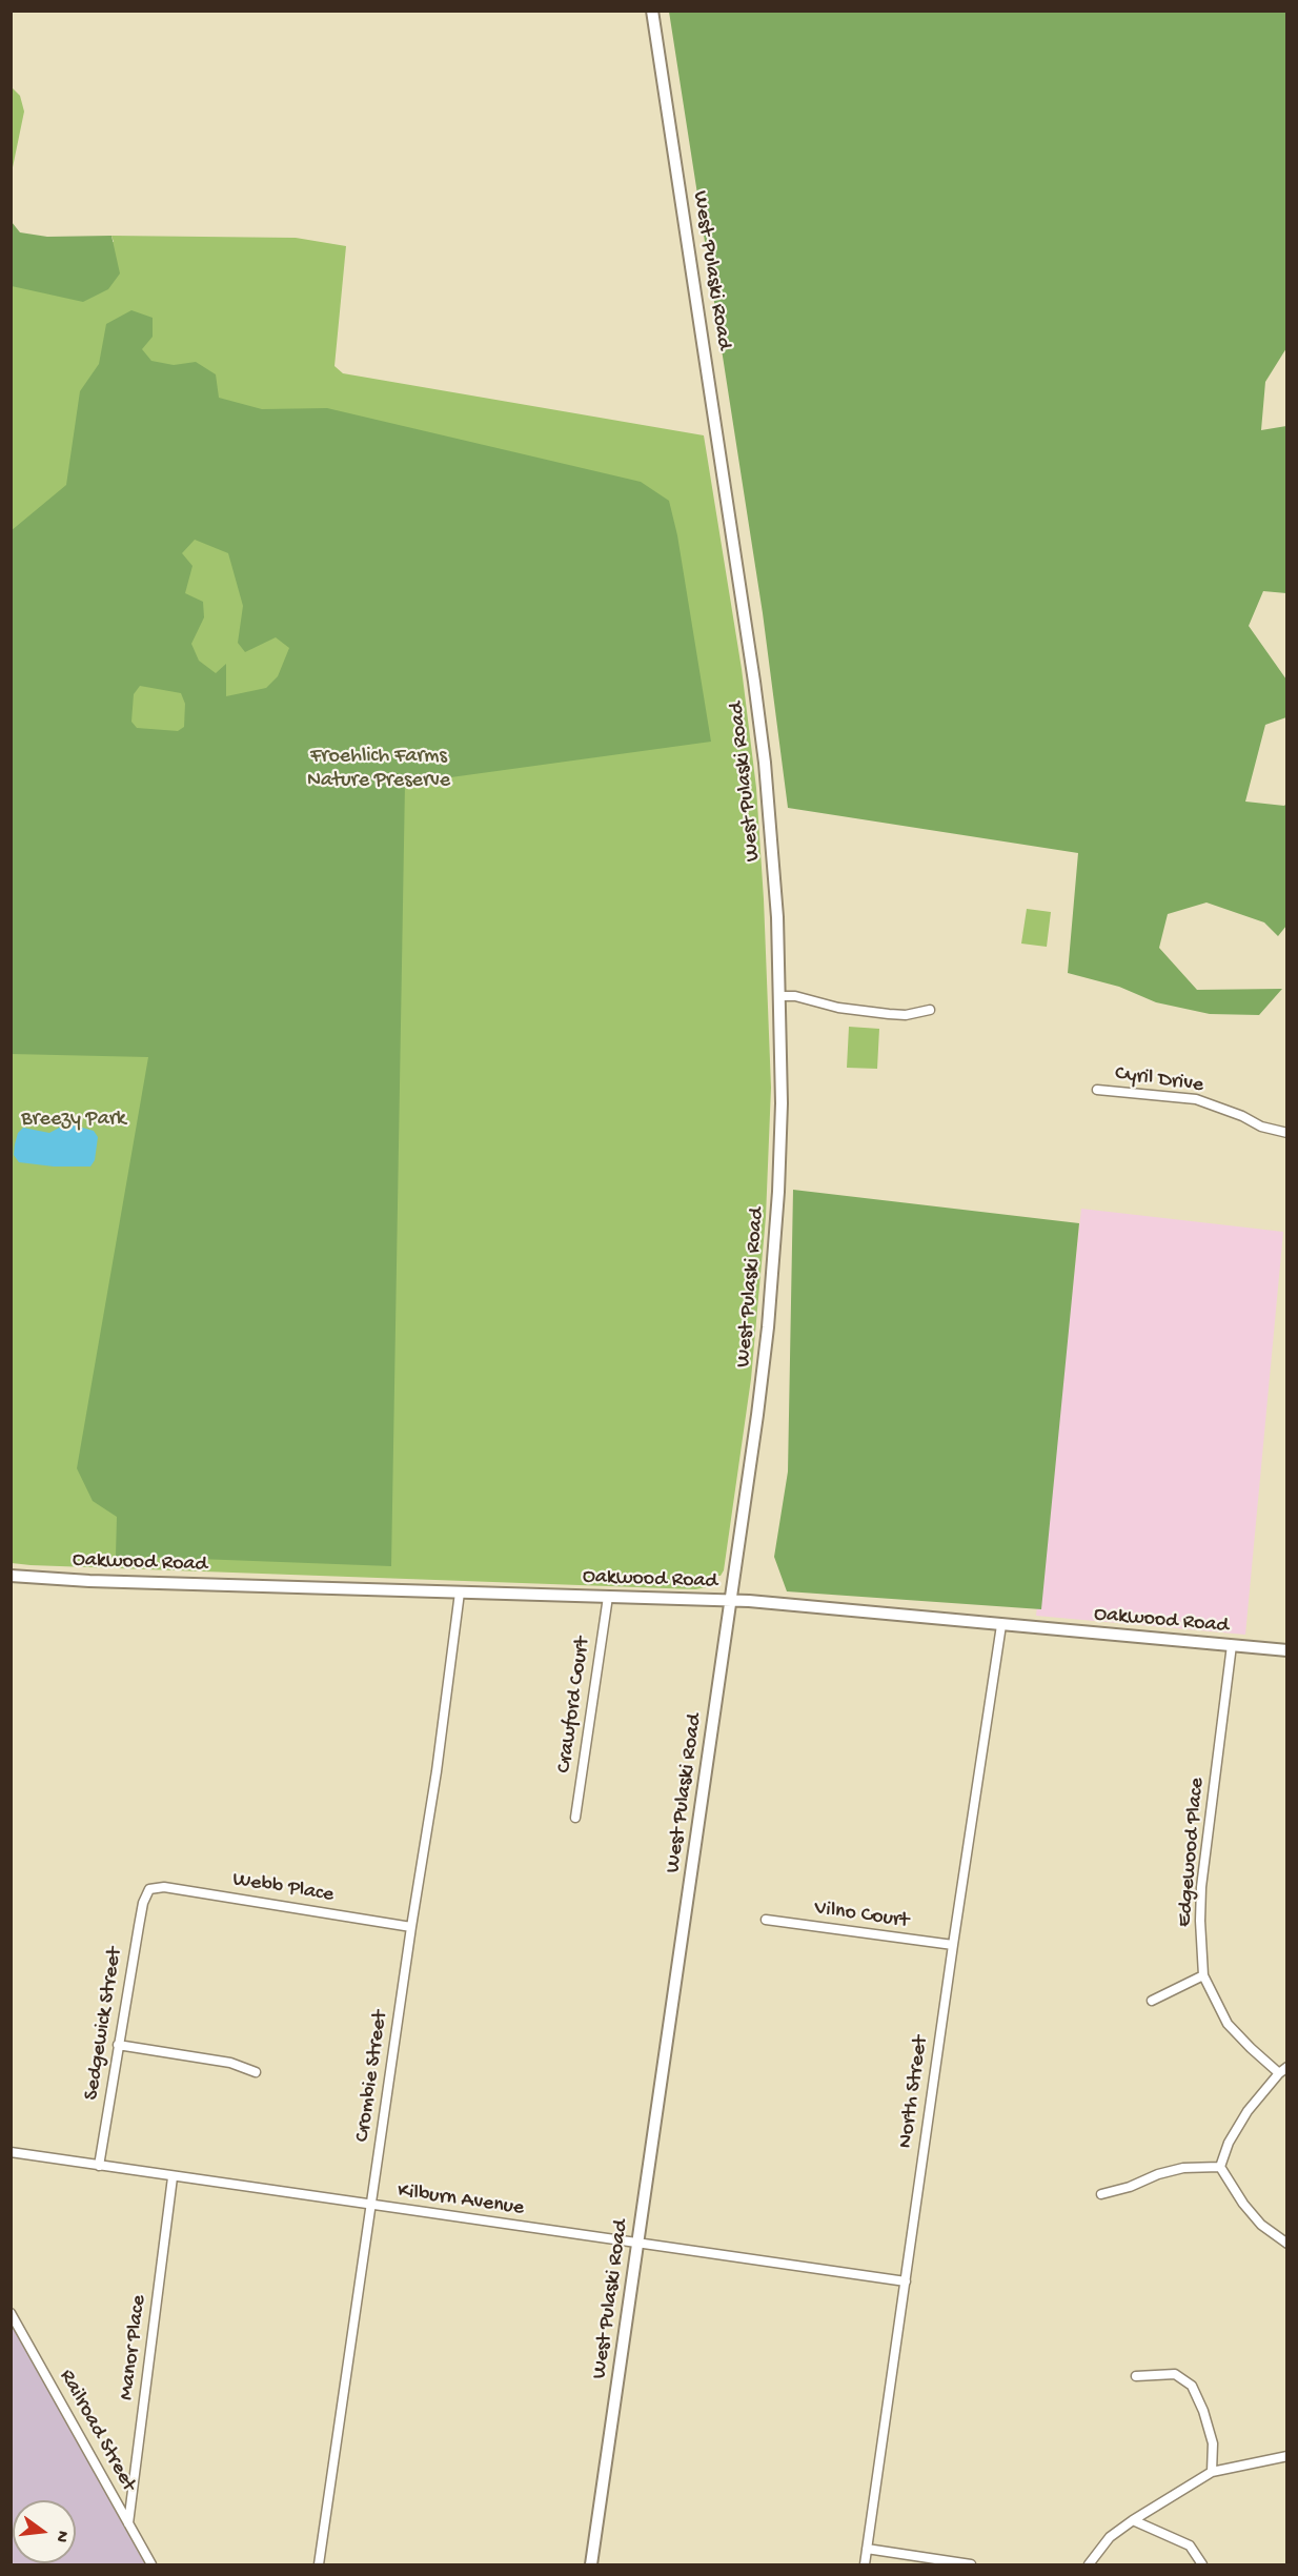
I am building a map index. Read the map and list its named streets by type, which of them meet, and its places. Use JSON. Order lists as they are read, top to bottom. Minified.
{"streets":{"main road":["West Pulaski Road","Oakwood Road"],"street":["Cyril Drive","Crawford Court","Edgewood Place","Webb Place","Vilno Court","Sedgewick Street","Crombie Street","North Street","Kilburn Avenue","Manor Place","Railroad Street"]},"crossings":[["West Pulaski Road","Oakwood Road"],["West Pulaski Road","Kilburn Avenue"],["Oakwood Road","Crawford Court"],["Oakwood Road","Edgewood Place"],["Oakwood Road","Crombie Street"],["Oakwood Road","North Street"],["Webb Place","Sedgewick Street"],["Webb Place","Crombie Street"],["Vilno Court","North Street"],["Sedgewick Street","Kilburn Avenue"],["Crombie Street","Kilburn Avenue"],["North Street","Kilburn Avenue"],["Kilburn Avenue","Manor Place"],["Manor Place","Railroad Street"]],"parks":["Froehlich Farms Nature Preserve","Breezy Park"],"north":"right"}
